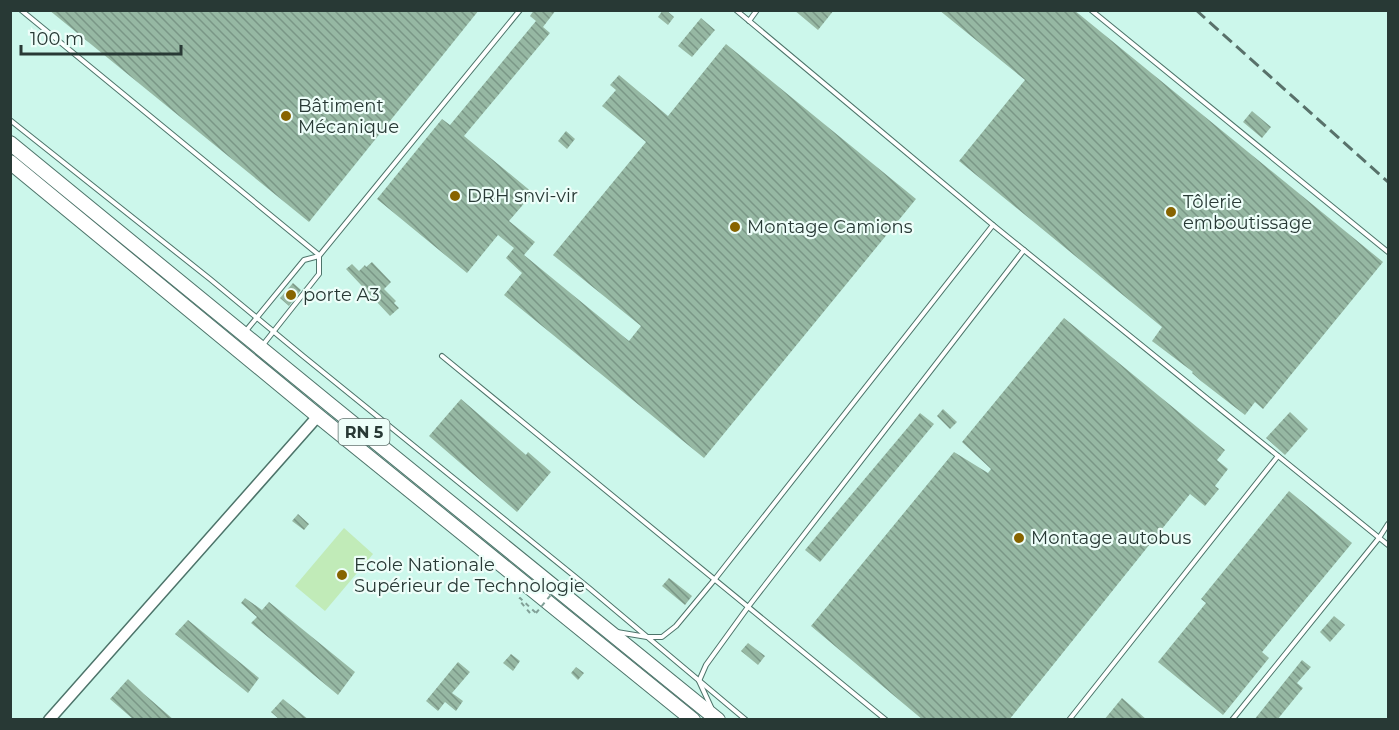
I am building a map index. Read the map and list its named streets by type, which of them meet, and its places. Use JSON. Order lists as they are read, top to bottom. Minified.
{"streets":{"highway":["RN 5"]},"places":["Bâtiment Mécanique","DRH snvi-vir","Tôlerie emboutissage","Montage Camions","porte A3","Montage autobus","Ecole Nationale Supérieur de Technologie"],"scale_bar":"100 m"}
